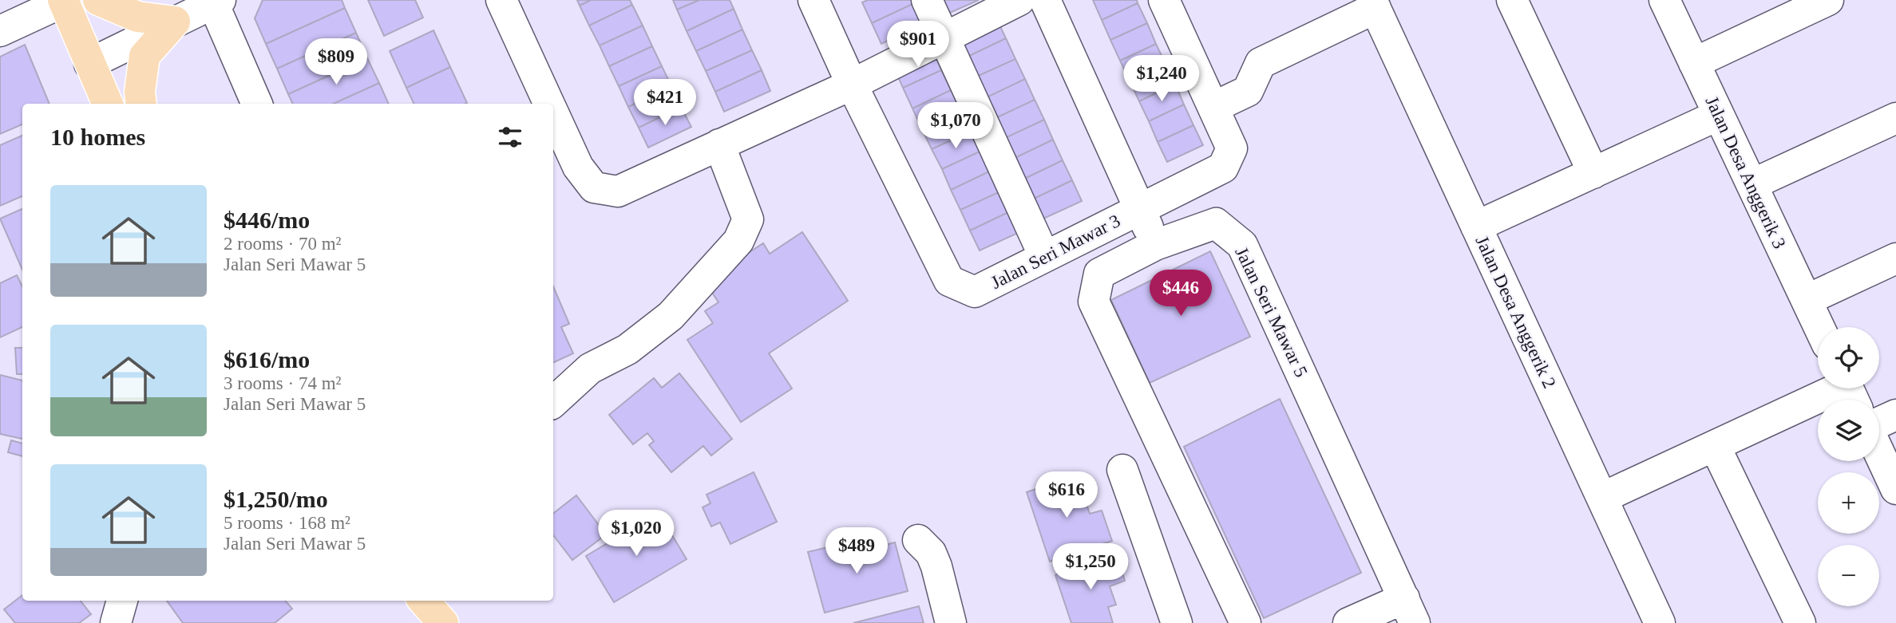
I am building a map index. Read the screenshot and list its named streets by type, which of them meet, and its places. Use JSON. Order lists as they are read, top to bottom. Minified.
{"streets":{"street":["Jalan Desa Anggerik 3","Jalan Seri Mawar 3","Jalan Seri Mawar 5","Jalan Desa Anggerik 2"]},"page":{"price":["$901","$809","$1,240","$421","$1,070","$446","$616","$1,020","$489","$1,250"],"heading":"10 homes","list":[{"name":"$446/mo","note":"2 rooms · 70 m² · Jalan Seri Mawar 5"},{"name":"$616/mo","note":"3 rooms · 74 m² · Jalan Seri Mawar 5"},{"name":"$1,250/mo","note":"5 rooms · 168 m² · Jalan Seri Mawar 5"}],"map_buttons":["+","−"]}}
